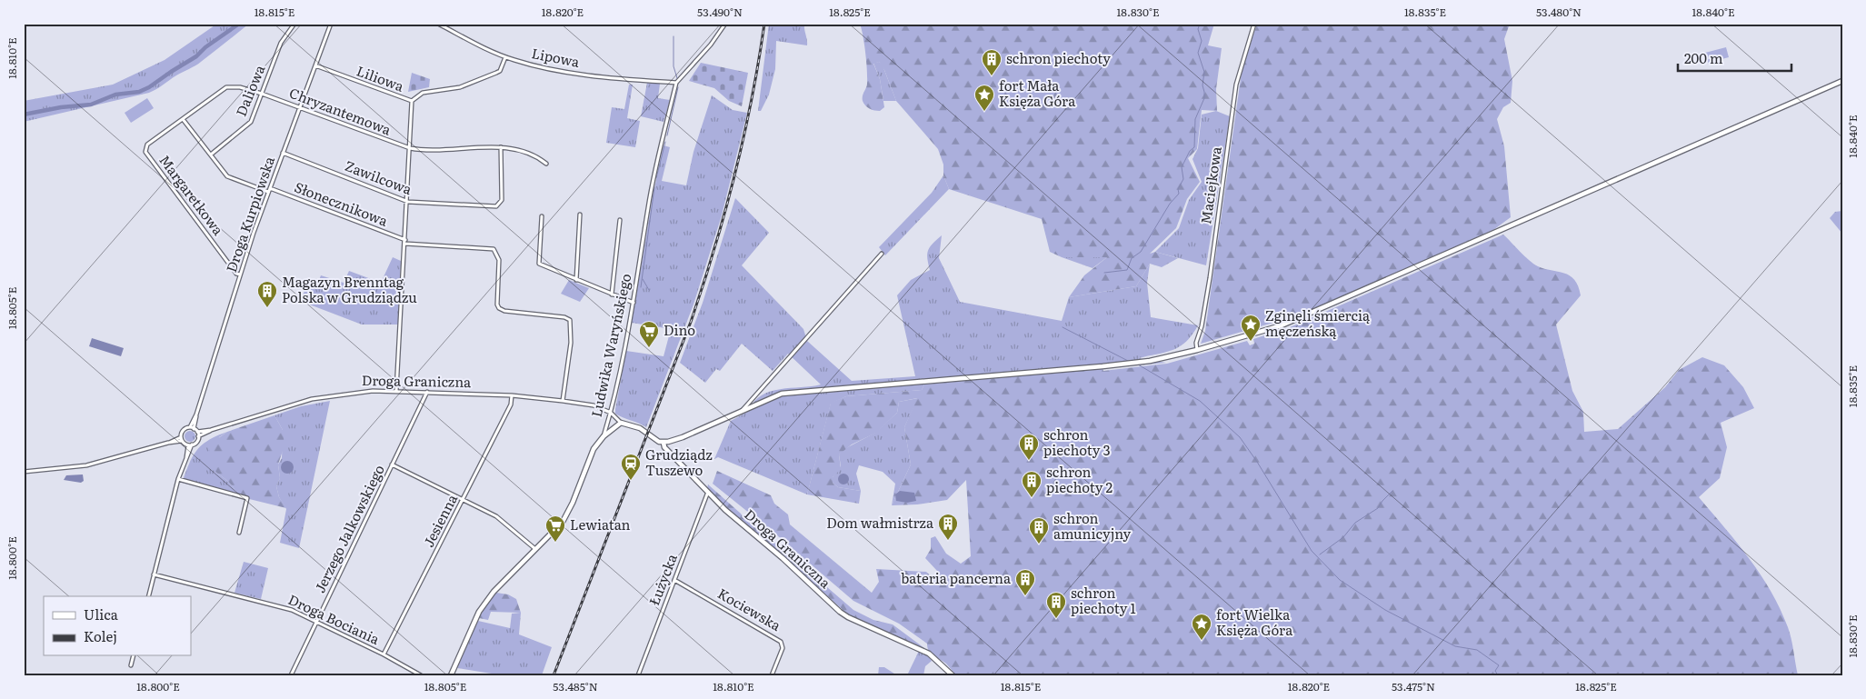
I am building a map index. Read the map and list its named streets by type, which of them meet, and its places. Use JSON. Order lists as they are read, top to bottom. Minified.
{"streets":{"street":["Lipowa","Liliowa","Daliowa","Chryzantemowa","Zawilcowa","Maciejkowa","Margaretkowa","Słonecznikowa","Droga Kurpiowska","Ludwika Waryńskiego","Droga Graniczna","Jesienna","Jerzego Jalkowskiego","Łużycka","Kociewska","Droga Bociania"]},"crossings":[["Lipowa","Liliowa"],["Lipowa","Ludwika Waryńskiego"],["Liliowa","Droga Kurpiowska"],["Daliowa","Chryzantemowa"],["Daliowa","Słonecznikowa"],["Chryzantemowa","Zawilcowa"],["Chryzantemowa","Margaretkowa"],["Chryzantemowa","Słonecznikowa"],["Chryzantemowa","Droga Kurpiowska"],["Zawilcowa","Droga Kurpiowska"],["Margaretkowa","Droga Kurpiowska"],["Słonecznikowa","Droga Kurpiowska"],["Droga Kurpiowska","Droga Graniczna"],["Ludwika Waryńskiego","Droga Graniczna"],["Droga Graniczna","Jesienna"],["Droga Graniczna","Jerzego Jalkowskiego"],["Droga Graniczna","Łużycka"],["Jesienna","Droga Bociania"],["Jerzego Jalkowskiego","Droga Bociania"],["Łużycka","Kociewska"]],"places":{"building":["schron piechoty","Magazyn Brenntag Polska w Grudziądzu","schron piechoty 3","schron piechoty 2","Dom wałmistrza","schron amunicyjny","bateria pancerna","schron piechoty 1"],"place":["fort Mała Księża Góra","Zginęli śmiercią męczeńską","fort Wielka Księża Góra"],"supermarket":["Dino","Lewiatan"],"station":["Grudziądz Tuszewo"]},"legend":["Ulica","Kolej"],"scale_bar":"200 m","coordinates":["18.815°E","18.820°E","53.490°N","18.825°E","18.830°E","18.835°E","53.480°N","18.840°E","18.810°E","18.805°E","18.800°E","53.485°N","53.475°N"]}
